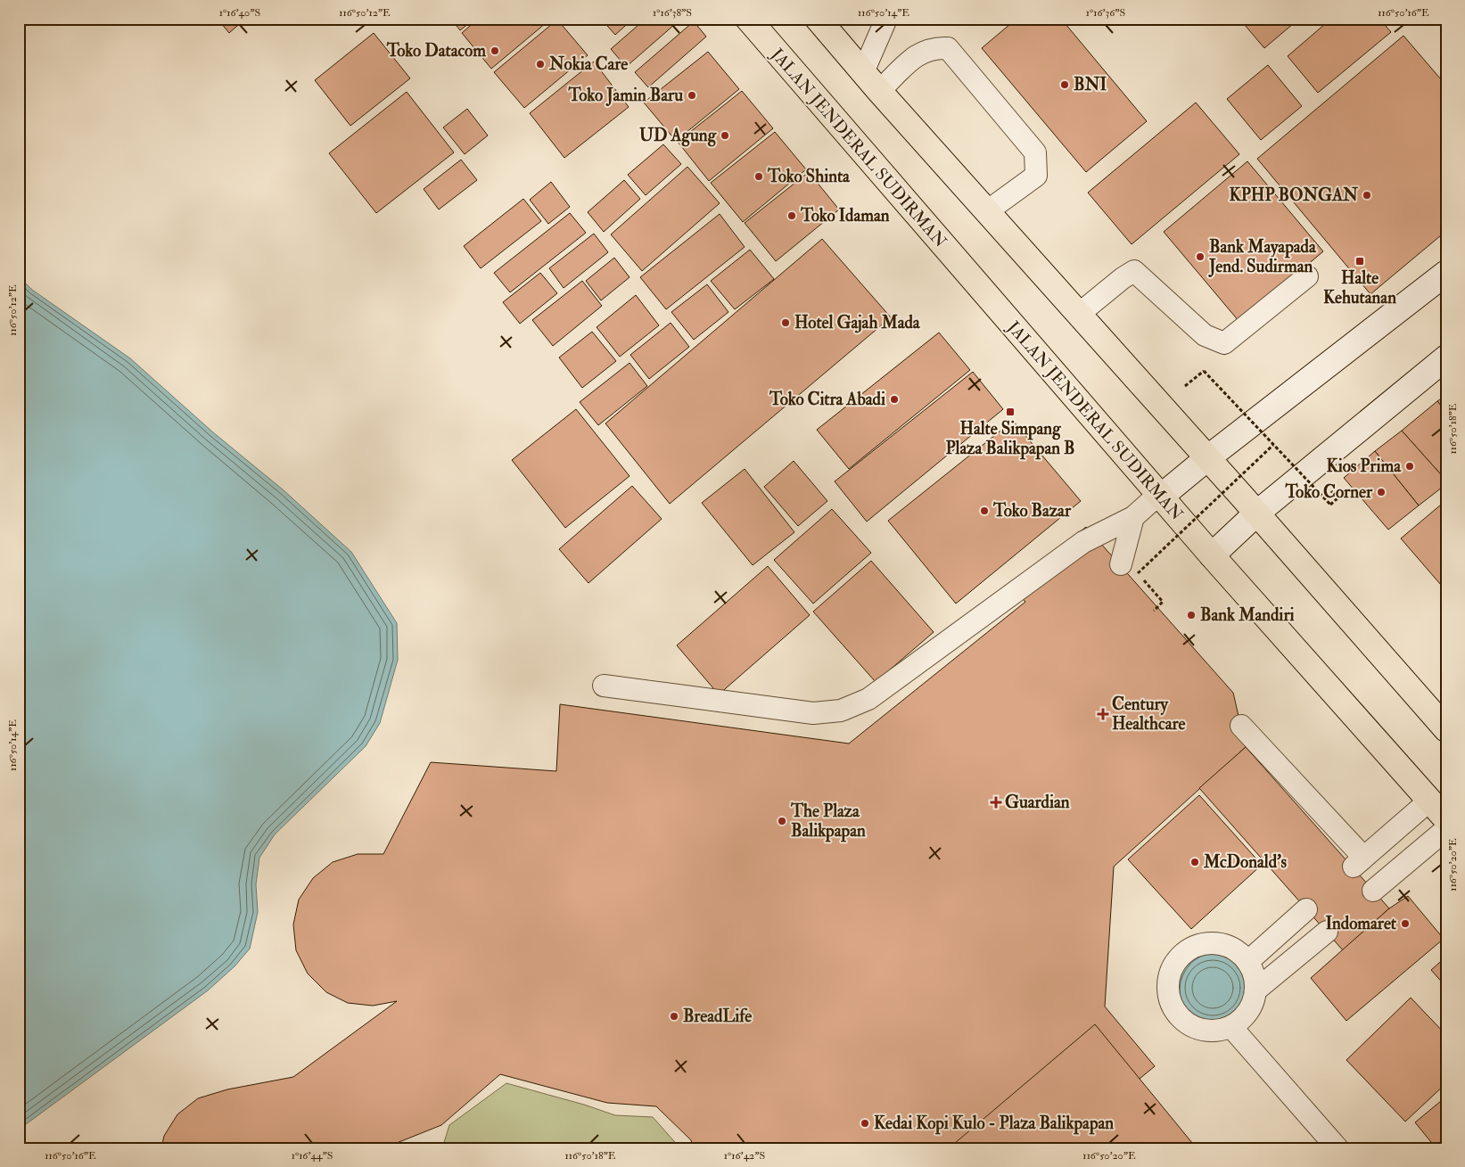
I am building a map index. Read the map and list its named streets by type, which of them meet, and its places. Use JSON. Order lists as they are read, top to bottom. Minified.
{"streets":{"highway":["JALAN JENDERAL SUDIRMAN"]},"places":{"other":["Toko Datacom","Nokia Care","BNI","Toko Jamin Baru","UD Agung","Toko Shinta","KPHP BONGAN","Toko Idaman","Bank Mayapada Jend. Sudirman","Hotel Gajah Mada","Toko Citra Abadi","Kios Prima","Toko Corner","Toko Bazar","Bank Mandiri","The Plaza Balikpapan","McDonald's","Indomaret","BreadLife","Kedai Kopi Kulo - Plaza Balikpapan"],"transit":["Halte Kehutanan","Halte Simpang Plaza Balikpapan B"],"health":["Century Healthcare","Guardian"]},"coordinates":["1°16'40\"S","116°50'12\"E","1°16'38\"S","116°50'14\"E","1°16'36\"S","116°50'16\"E","116°50'18\"E","116°50'20\"E","1°16'44\"S","1°16'42\"S"]}
